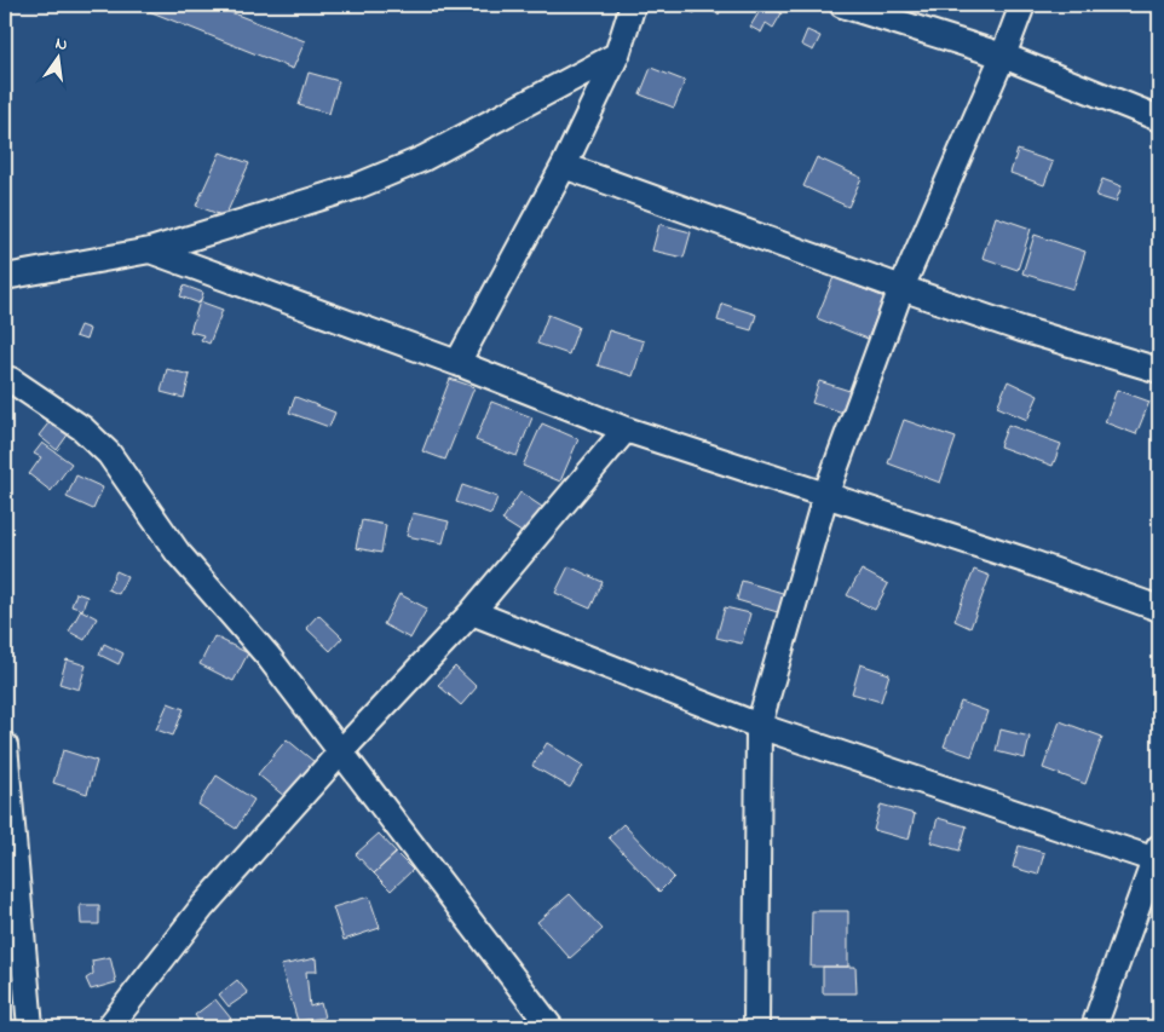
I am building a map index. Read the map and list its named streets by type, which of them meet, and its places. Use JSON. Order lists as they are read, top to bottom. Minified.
{"north":"top"}
